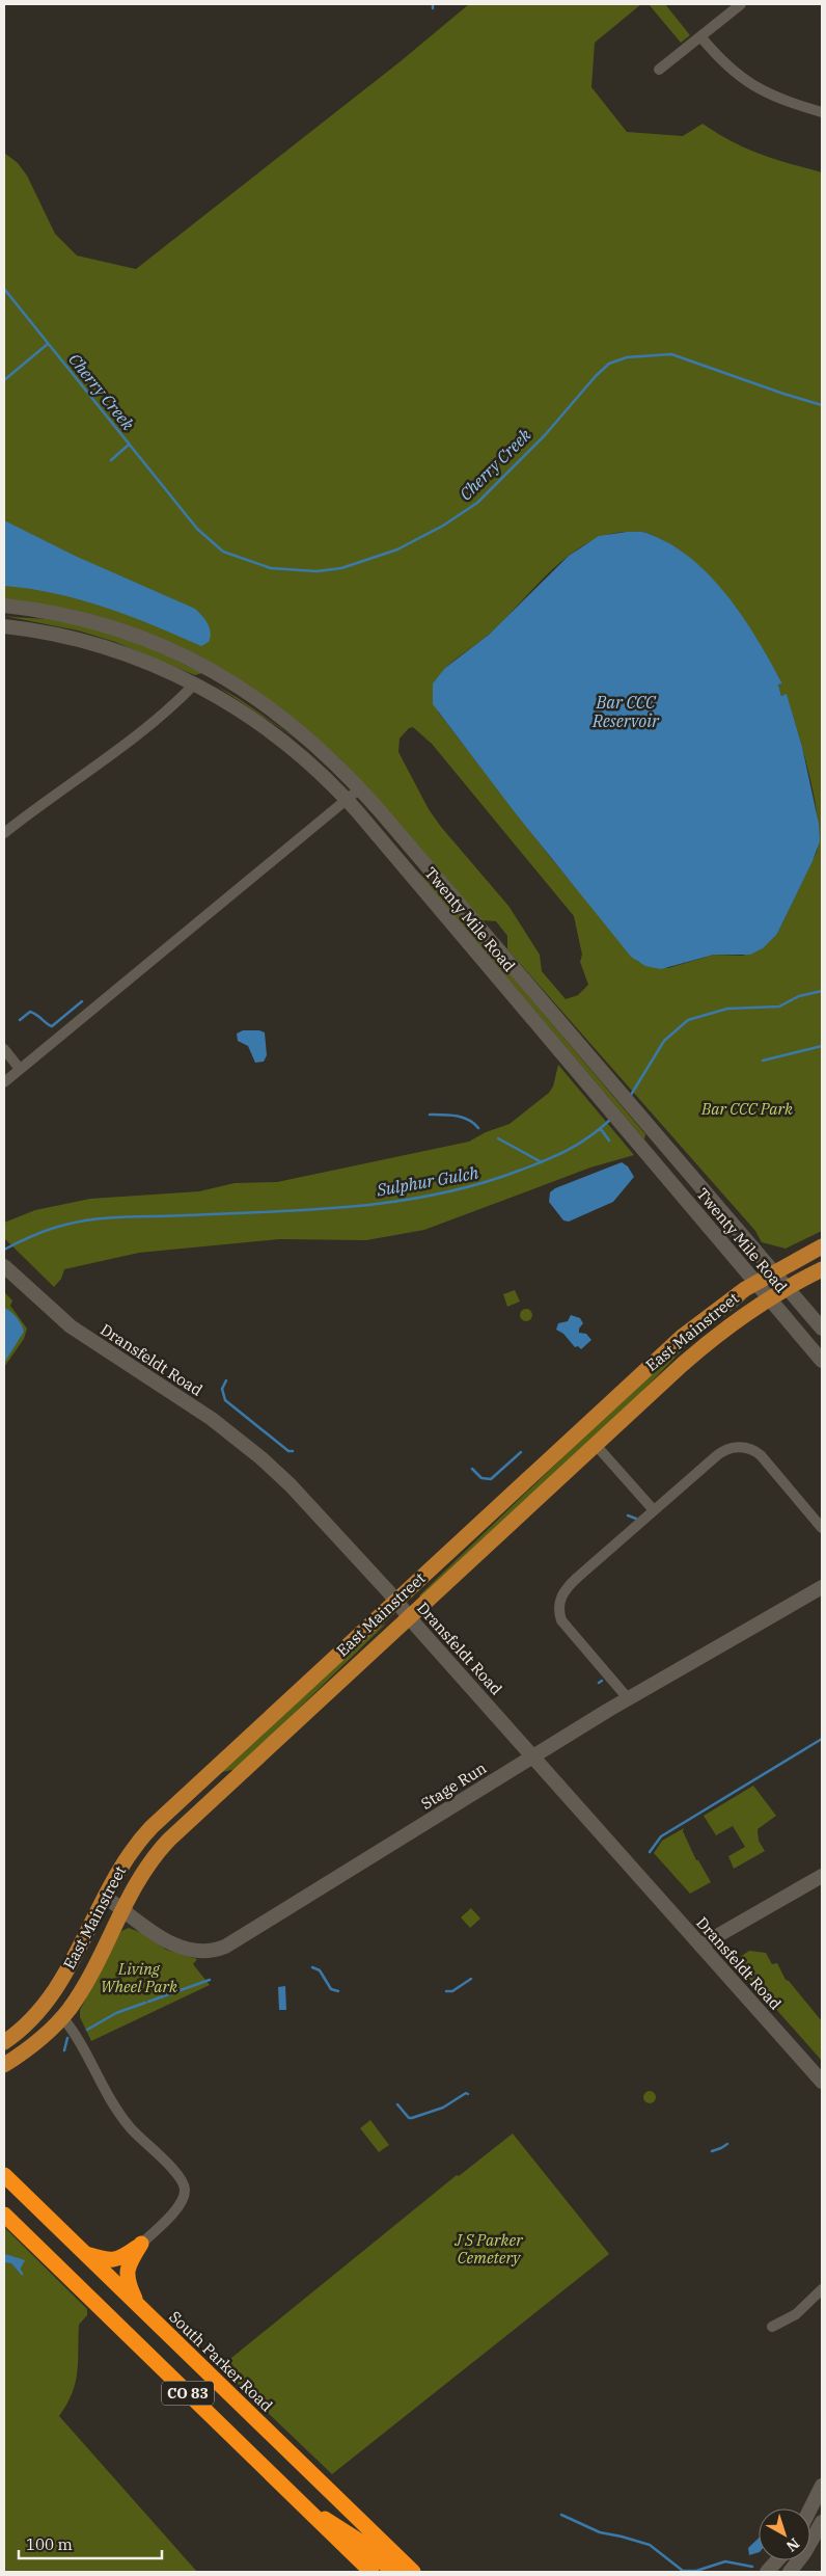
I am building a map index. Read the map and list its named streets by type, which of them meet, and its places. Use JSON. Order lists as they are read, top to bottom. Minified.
{"streets":{"highway":["South Parker Road","CO 83"],"main road":["Twenty Mile Road","East Mainstreet","Dransfeldt Road","Stage Run"]},"crossings":[["Twenty Mile Road","East Mainstreet"],["East Mainstreet","Dransfeldt Road"],["East Mainstreet","Stage Run"],["Dransfeldt Road","Stage Run"]],"water":["Cherry Creek","Bar CCC Reservoir","Sulphur Gulch"],"parks":["Bar CCC Park","Living Wheel Park","J S Parker Cemetery"],"scale_bar":"100 m","north":"bottom right"}
